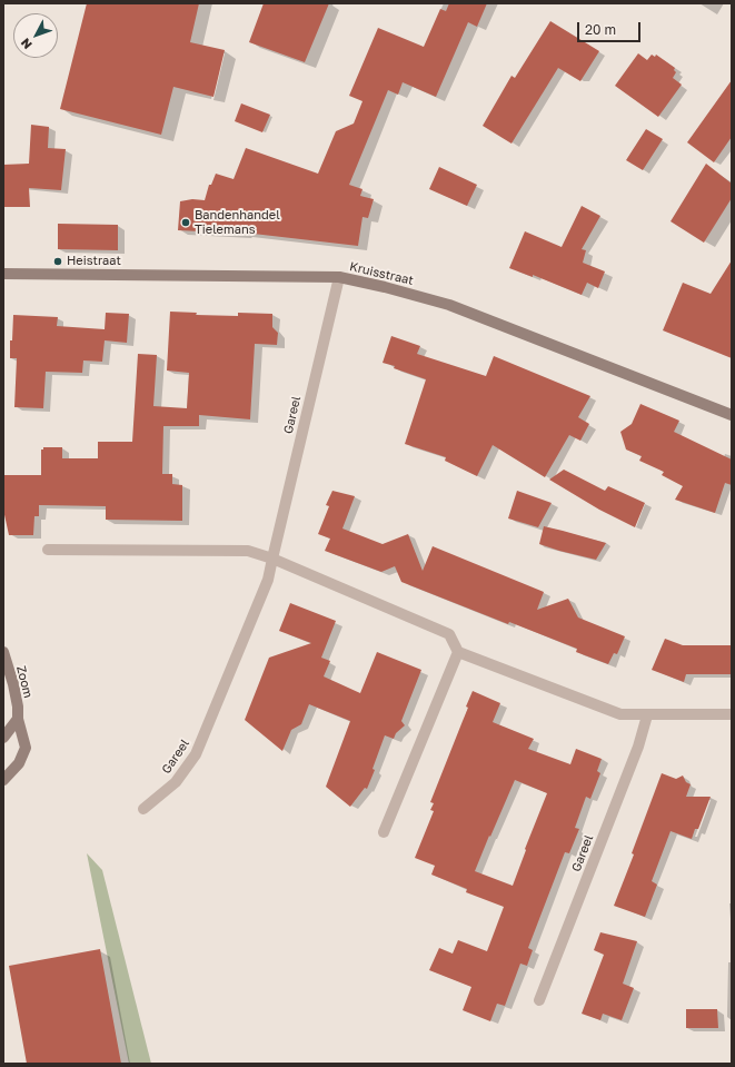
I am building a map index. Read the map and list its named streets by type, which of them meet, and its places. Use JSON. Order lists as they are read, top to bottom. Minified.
{"streets":{"street":["Kruisstraat","Gareel","Zoom"]},"crossings":[["Kruisstraat","Gareel"]],"places":["Bandenhandel Tielemans","Heistraat"],"scale_bar":"20 m","north":"bottom left"}
